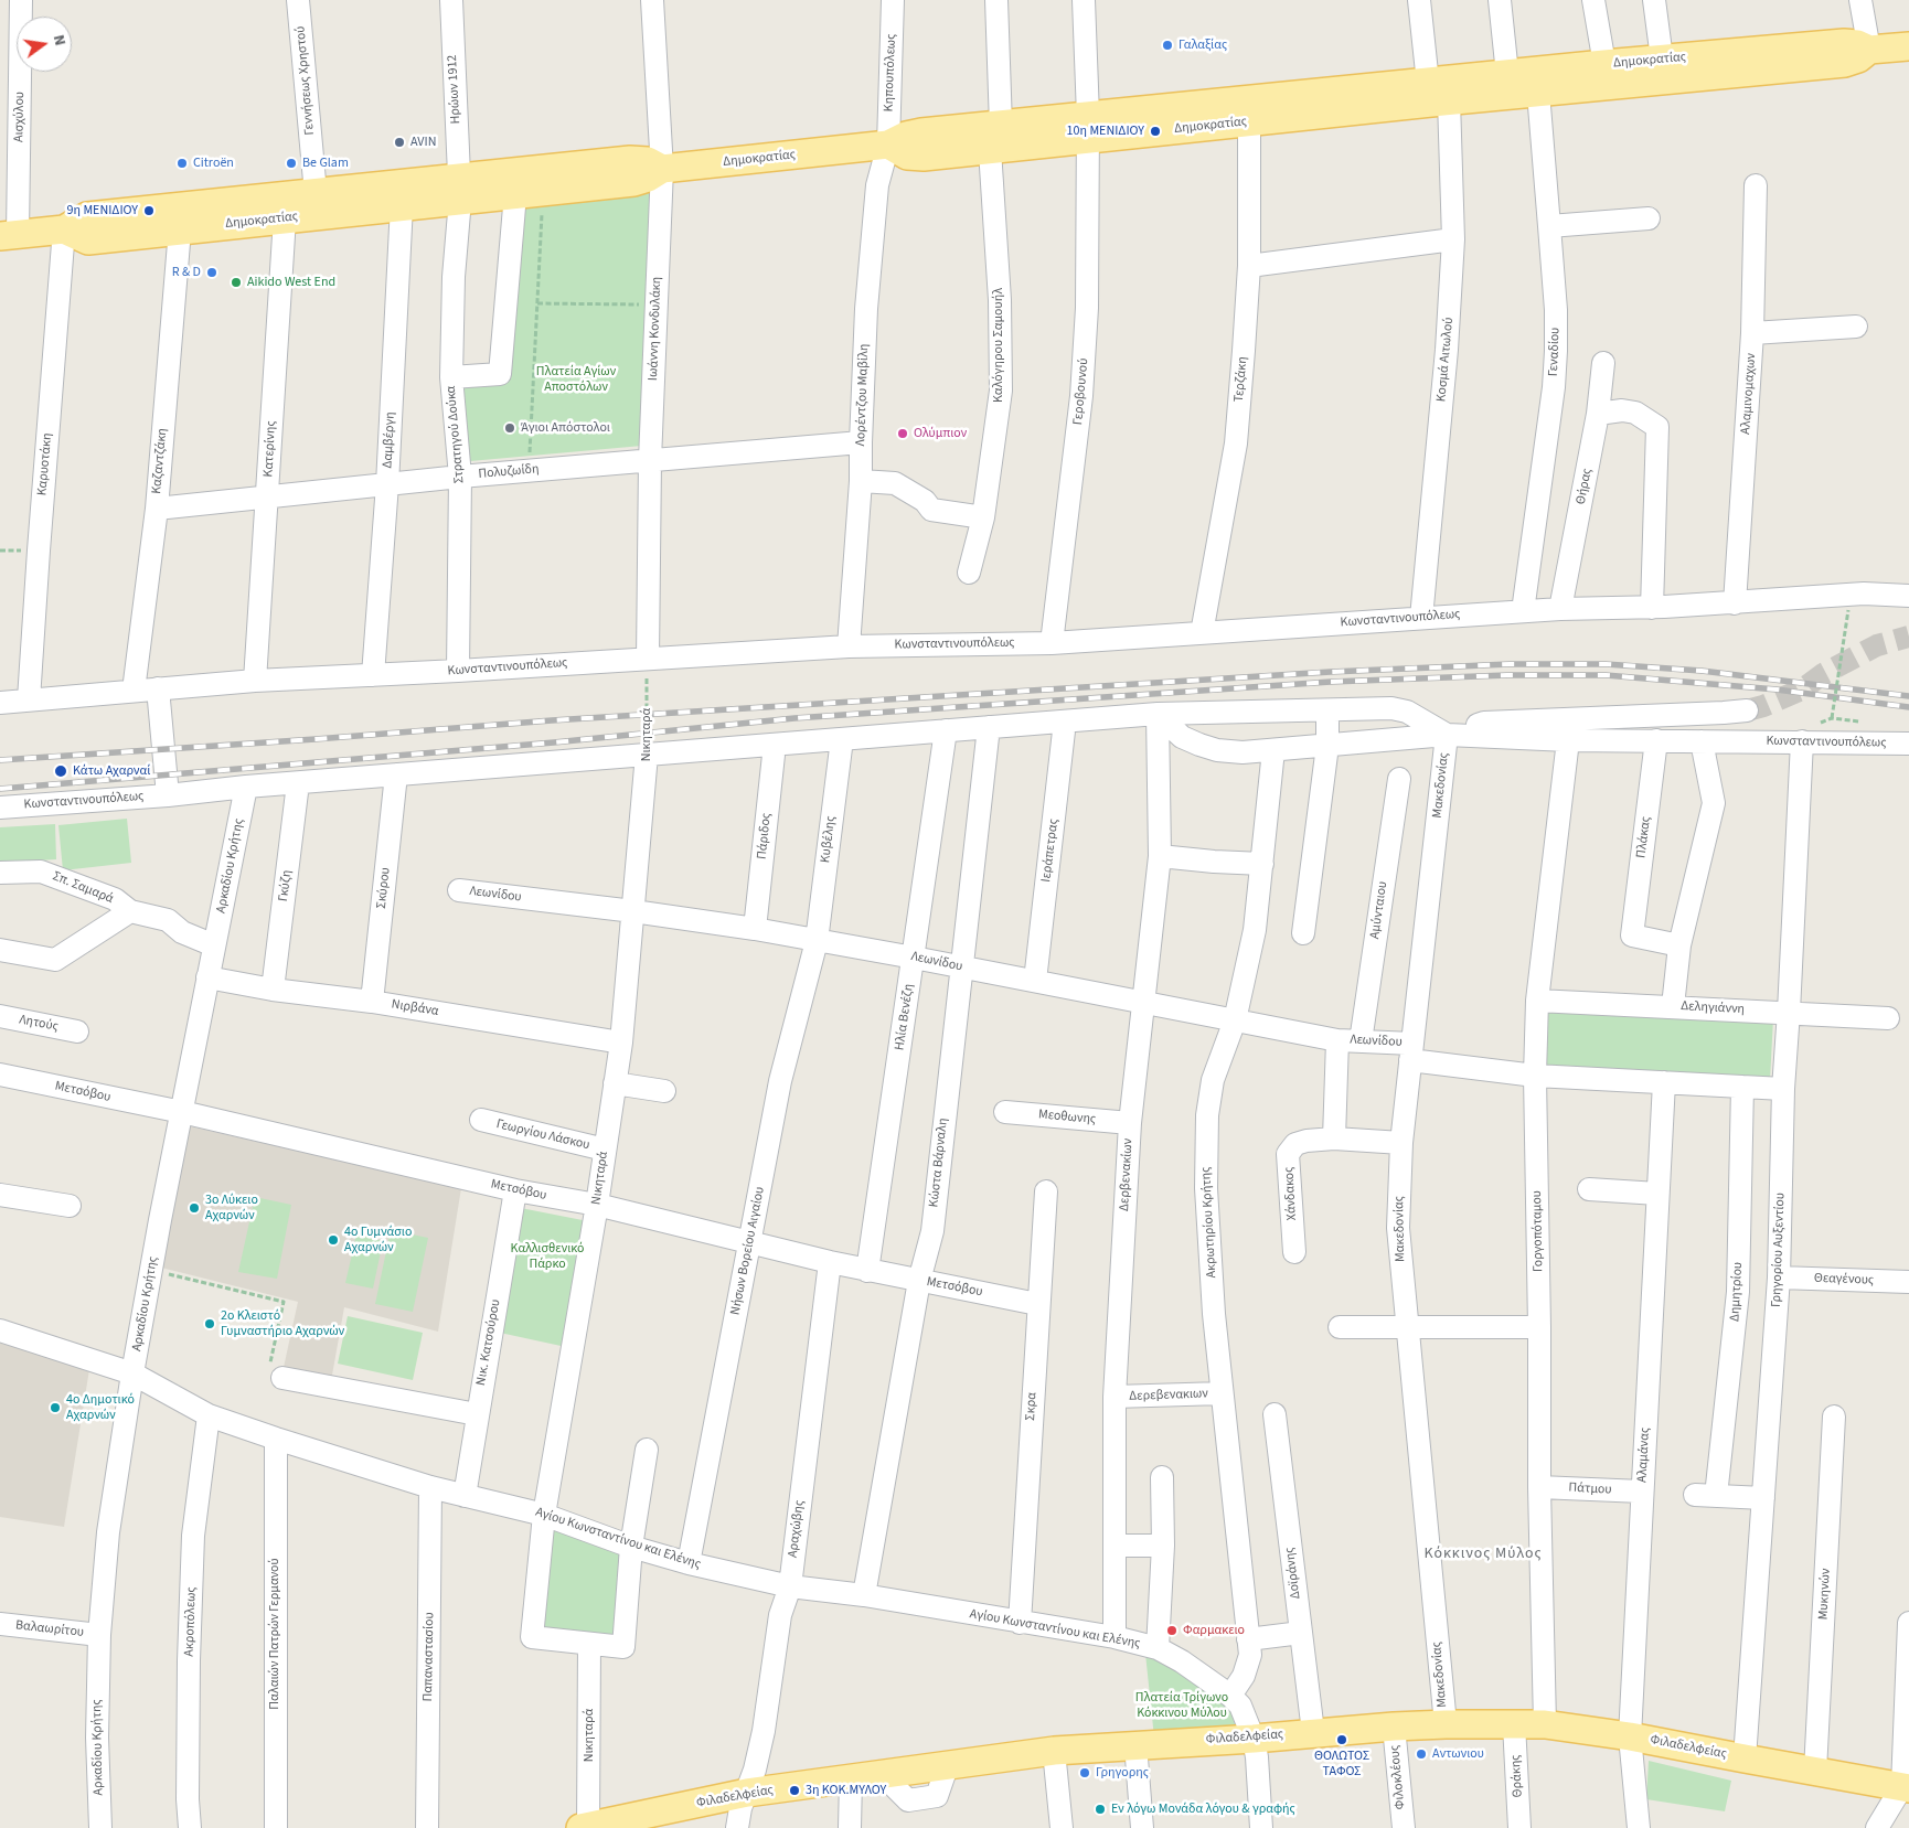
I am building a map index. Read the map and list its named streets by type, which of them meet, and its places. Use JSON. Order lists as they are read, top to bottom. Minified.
{"streets":{"main road":["Δημοκρατίας","Φιλαδελφείας"],"street":["Κηπουπόλεως","Γεννήσεως Χρηστού","Ηρώων 1912","Αισχύλου","Ιωάννη Κονδυλάκη","Καλόγηρου Σαμουήλ","Γεναδίου","Κοσμά Αιτωλού","Τερζάκη","Γεροβουνού","Αλαμινομαχων","Λορέντζου Μαβίλη","Στρατηγού Δούκα","Δαμβέργη","Κατερίνης","Καζαντζάκη","Καρυοτάκη","Πολυζωίδη","Θήρας","Κωνσταντινουπόλεως","Νικηταρά","Μακεδονίας","Πάριδος","Πλάκας","Κυβέλης","Ιεράπετρας","Αρκαδίου Κρήτης","Γκύζη","Σπ. Σαμαρά","Σκύρου","Λεωνίδου","Αμύνταιου","Νιρβάνα","Δεληγιάννη","Ηλία Βενέζη","Λητούς","Μετσόβου","Μεοθωνης","Γεωργίου Λάσκου","Κώστα Βάρναλη","Δερβενακίων","Χάνδακος","Ακρωτηρίου Κρήτης","Γοργοπόταμου","Γρηγορίου Αυξεντίου","Νήσων Βορείου Αιγαίου","Θεαγένους","Δημητρίου","Νικ. Κατσούρου","Δερεβενακιων","Σκρα","Αλαμάνας","Πάτμου","Αραχώβης","Αγίου Κωνσταντίνου και Ελένης","Δοϊράνης","Μυκηνών","Ακροπόλεως","Βαλαωρίτου","Παλαιών Πατρών Γερμανού","Παπαναστασίου","Θράκης","Φιλοκλέους"]},"crossings":[["Δημοκρατίας","Κηπουπόλεως"],["Δημοκρατίας","Γεννήσεως Χρηστού"],["Δημοκρατίας","Ηρώων 1912"],["Δημοκρατίας","Αισχύλου"],["Δημοκρατίας","Ιωάννη Κονδυλάκη"],["Δημοκρατίας","Καλόγηρου Σαμουήλ"],["Δημοκρατίας","Γεναδίου"],["Δημοκρατίας","Κοσμά Αιτωλού"],["Δημοκρατίας","Τερζάκη"],["Δημοκρατίας","Γεροβουνού"],["Δημοκρατίας","Λορέντζου Μαβίλη"],["Δημοκρατίας","Στρατηγού Δούκα"],["Δημοκρατίας","Δαμβέργη"],["Δημοκρατίας","Κατερίνης"],["Δημοκρατίας","Καζαντζάκη"],["Δημοκρατίας","Καρυοτάκη"],["Κηπουπόλεως","Λορέντζου Μαβίλη"],["Ηρώων 1912","Στρατηγού Δούκα"],["Ιωάννη Κονδυλάκη","Πολυζωίδη"],["Ιωάννη Κονδυλάκη","Κωνσταντινουπόλεως"],["Ιωάννη Κονδυλάκη","Νικηταρά"],["Γεναδίου","Κωνσταντινουπόλεως"],["Κοσμά Αιτωλού","Κωνσταντινουπόλεως"],["Τερζάκη","Κωνσταντινουπόλεως"],["Γεροβουνού","Κωνσταντινουπόλεως"],["Αλαμινομαχων","Κωνσταντινουπόλεως"],["Λορέντζου Μαβίλη","Πολυζωίδη"],["Λορέντζου Μαβίλη","Κωνσταντινουπόλεως"],["Στρατηγού Δούκα","Πολυζωίδη"],["Στρατηγού Δούκα","Κωνσταντινουπόλεως"],["Δαμβέργη","Πολυζωίδη"],["Δαμβέργη","Κωνσταντινουπόλεως"],["Κατερίνης","Πολυζωίδη"],["Κατερίνης","Κωνσταντινουπόλεως"],["Καζαντζάκη","Πολυζωίδη"],["Καζαντζάκη","Κωνσταντινουπόλεως"],["Καρυοτάκη","Κωνσταντινουπόλεως"],["Θήρας","Κωνσταντινουπόλεως"],["Κωνσταντινουπόλεως","Νικηταρά"],["Κωνσταντινουπόλεως","Μακεδονίας"],["Κωνσταντινουπόλεως","Πάριδος"],["Κωνσταντινουπόλεως","Πλάκας"],["Κωνσταντινουπόλεως","Κυβέλης"],["Κωνσταντινουπόλεως","Ιεράπετρας"],["Κωνσταντινουπόλεως","Αρκαδίου Κρήτης"],["Κωνσταντινουπόλεως","Γκύζη"],["Κωνσταντινουπόλεως","Σκύρου"],["Κωνσταντινουπόλεως","Ηλία Βενέζη"],["Κωνσταντινουπόλεως","Κώστα Βάρναλη"],["Κωνσταντινουπόλεως","Δερβενακίων"],["Κωνσταντινουπόλεως","Ακρωτηρίου Κρήτης"],["Κωνσταντινουπόλεως","Γοργοπόταμου"],["Κωνσταντινουπόλεως","Γρηγορίου Αυξεντίου"],["Νικηταρά","Λεωνίδου"],["Νικηταρά","Νιρβάνα"],["Νικηταρά","Μετσόβου"],["Νικηταρά","Γεωργίου Λάσκου"],["Νικηταρά","Αγίου Κωνσταντίνου και Ελένης"],["Νικηταρά","Φιλαδελφείας"],["Μακεδονίας","Λεωνίδου"],["Μακεδονίας","Χάνδακος"],["Μακεδονίας","Φιλαδελφείας"],["Πάριδος","Λεωνίδου"],["Κυβέλης","Λεωνίδου"],["Κυβέλης","Νήσων Βορείου Αιγαίου"],["Ιεράπετρας","Λεωνίδου"],["Αρκαδίου Κρήτης","Νιρβάνα"],["Αρκαδίου Κρήτης","Μετσόβου"],["Αρκαδίου Κρήτης","Αγίου Κωνσταντίνου και Ελένης"],["Αρκαδίου Κρήτης","Βαλαωρίτου"],["Γκύζη","Νιρβάνα"],["Σκύρου","Νιρβάνα"],["Λεωνίδου","Αμύνταιου"],["Λεωνίδου","Ηλία Βενέζη"],["Λεωνίδου","Κώστα Βάρναλη"],["Λεωνίδου","Δερβενακίων"],["Λεωνίδου","Ακρωτηρίου Κρήτης"],["Λεωνίδου","Γοργοπόταμου"],["Λεωνίδου","Γρηγορίου Αυξεντίου"],["Λεωνίδου","Νήσων Βορείου Αιγαίου"],["Λεωνίδου","Δημητρίου"],["Λεωνίδου","Αλαμάνας"],["Δεληγιάννη","Γοργοπόταμου"],["Δεληγιάννη","Γρηγορίου Αυξεντίου"],["Ηλία Βενέζη","Μετσόβου"],["Μετσόβου","Κώστα Βάρναλη"],["Μετσόβου","Νήσων Βορείου Αιγαίου"],["Μετσόβου","Νικ. Κατσούρου"],["Μετσόβου","Σκρα"],["Μετσόβου","Αραχώβης"],["Μεοθωνης","Δερβενακίων"],["Κώστα Βάρναλη","Αγίου Κωνσταντίνου και Ελένης"],["Δερβενακίων","Δερεβενακιων"],["Δερβενακίων","Αγίου Κωνσταντίνου και Ελένης"],["Ακρωτηρίου Κρήτης","Δερεβενακιων"],["Ακρωτηρίου Κρήτης","Αγίου Κωνσταντίνου και Ελένης"],["Γοργοπόταμου","Πάτμου"],["Γοργοπόταμου","Φιλαδελφείας"],["Γρηγορίου Αυξεντίου","Θεαγένους"],["Γρηγορίου Αυξεντίου","Δημητρίου"],["Γρηγορίου Αυξεντίου","Φιλαδελφείας"],["Νήσων Βορείου Αιγαίου","Αγίου Κωνσταντίνου και Ελένης"],["Νικ. Κατσούρου","Αγίου Κωνσταντίνου και Ελένης"],["Σκρα","Αγίου Κωνσταντίνου και Ελένης"],["Αλαμάνας","Πάτμου"],["Αλαμάνας","Φιλαδελφείας"],["Αραχώβης","Αγίου Κωνσταντίνου και Ελένης"],["Αραχώβης","Φιλαδελφείας"],["Αγίου Κωνσταντίνου και Ελένης","Ακροπόλεως"],["Αγίου Κωνσταντίνου και Ελένης","Παλαιών Πατρών Γερμανού"],["Αγίου Κωνσταντίνου και Ελένης","Παπαναστασίου"],["Αγίου Κωνσταντίνου και Ελένης","Φιλαδελφείας"],["Δοϊράνης","Φιλαδελφείας"],["Μυκηνών","Φιλαδελφείας"],["Φιλαδελφείας","Θράκης"],["Φιλαδελφείας","Φιλοκλέους"]],"districts":["Κόκκινος Μύλος"],"parks":["Πλατεία Αγίων Αποστόλων","Καλλισθενικό Πάρκο","Πλατεία Τρίγωνο Κόκκινου Μύλου"],"places":["Γαλαξίας","10η ΜΕΝΙΔΙΟΥ","AVIN","Citroën","Be Glam","9η ΜΕΝΙΔΙΟΥ","R & D","Aikido West End","Άγιοι Απόστολοι","Ολύμπιον","Κάτω Αχαρναί","3ο Λύκειο Αχαρνών","4ο Γυμνάσιο Αχαρνών","2ο Κλειστό Γυμναστήριο Αχαρνών","4ο Δημοτικό Αχαρνών","Φαρμακειο","ΘΟΛΩΤΟΣ ΤΑΦΟΣ","Αντωνιου","Γρηγορης","3η ΚΟΚ.ΜΥΛΟΥ","Εν λόγω Μονάδα λόγου & γραφής"],"north":"right"}
